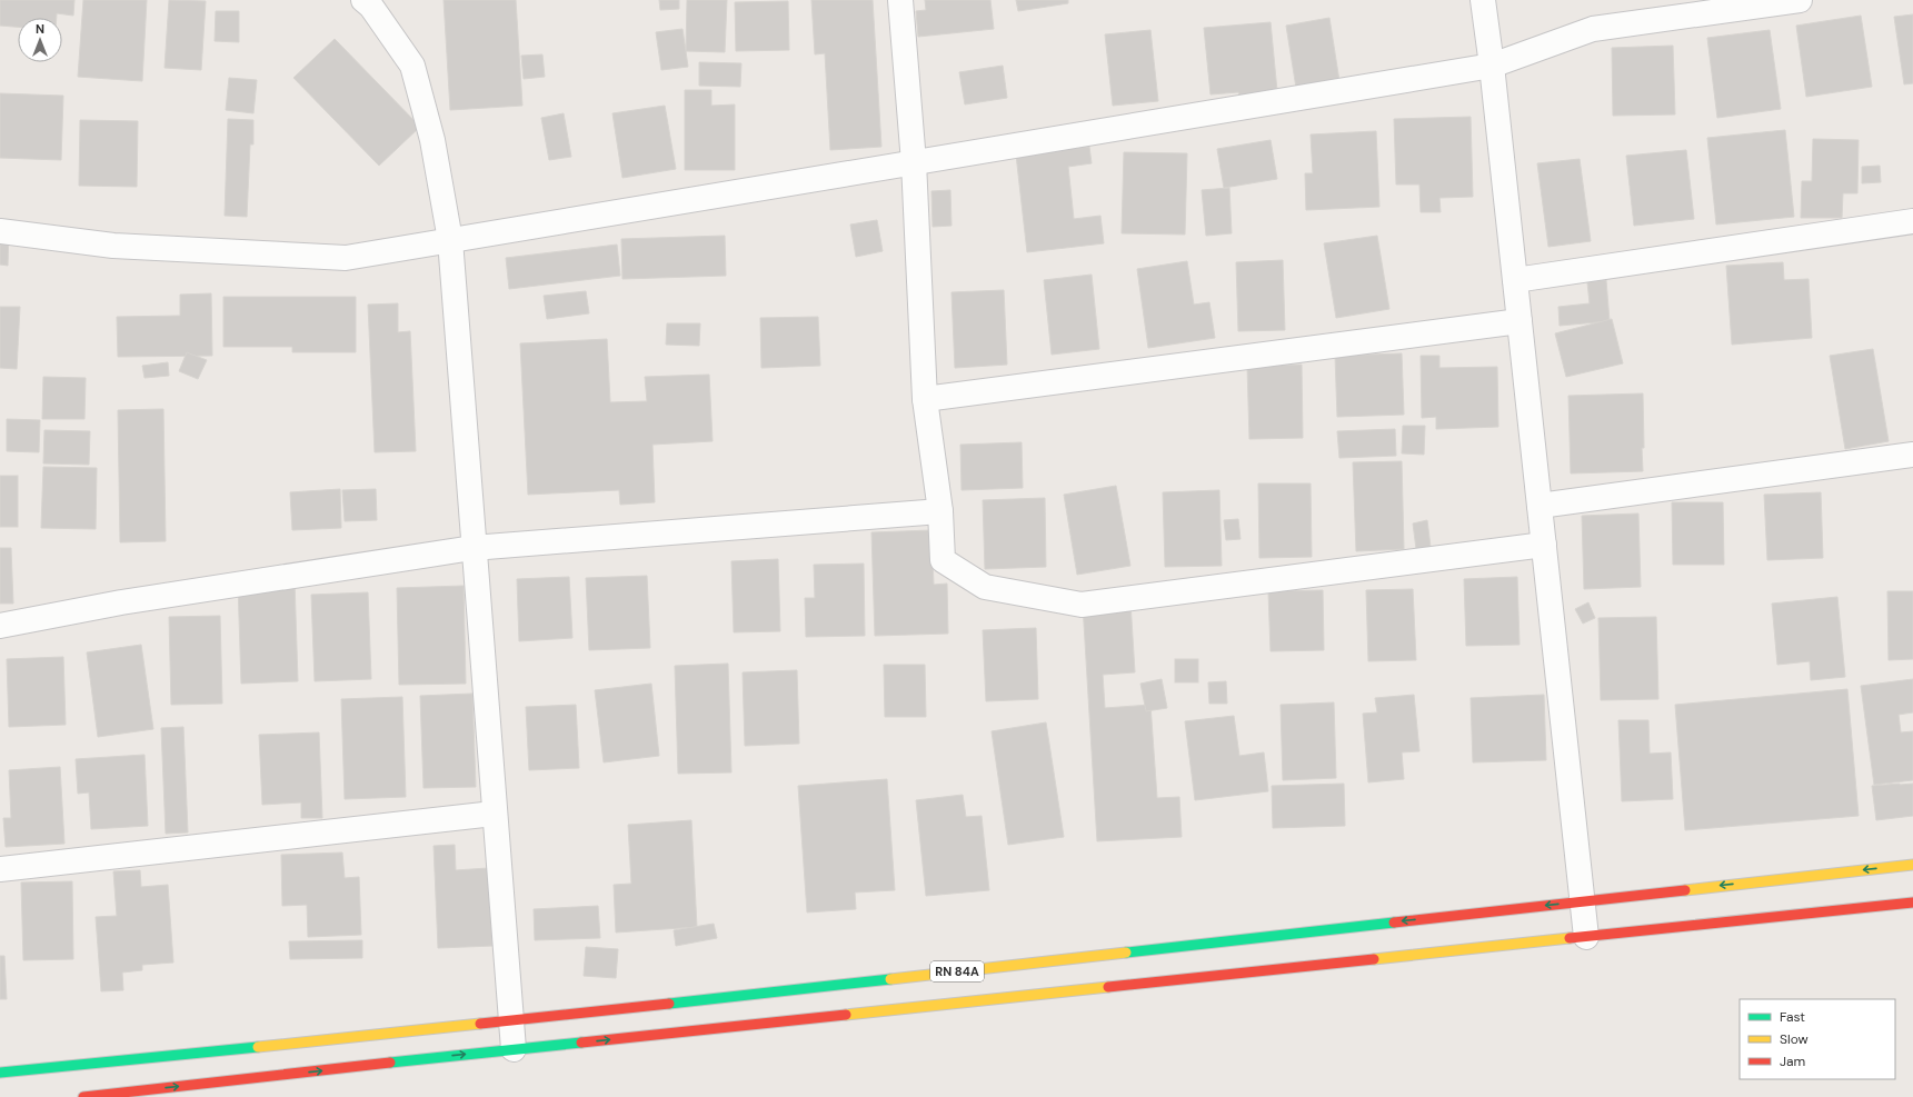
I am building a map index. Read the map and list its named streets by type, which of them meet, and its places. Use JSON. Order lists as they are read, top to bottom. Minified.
{"streets":{"main road":["RN 84A"]},"legend":["Fast","Slow","Jam"],"north":"top"}
